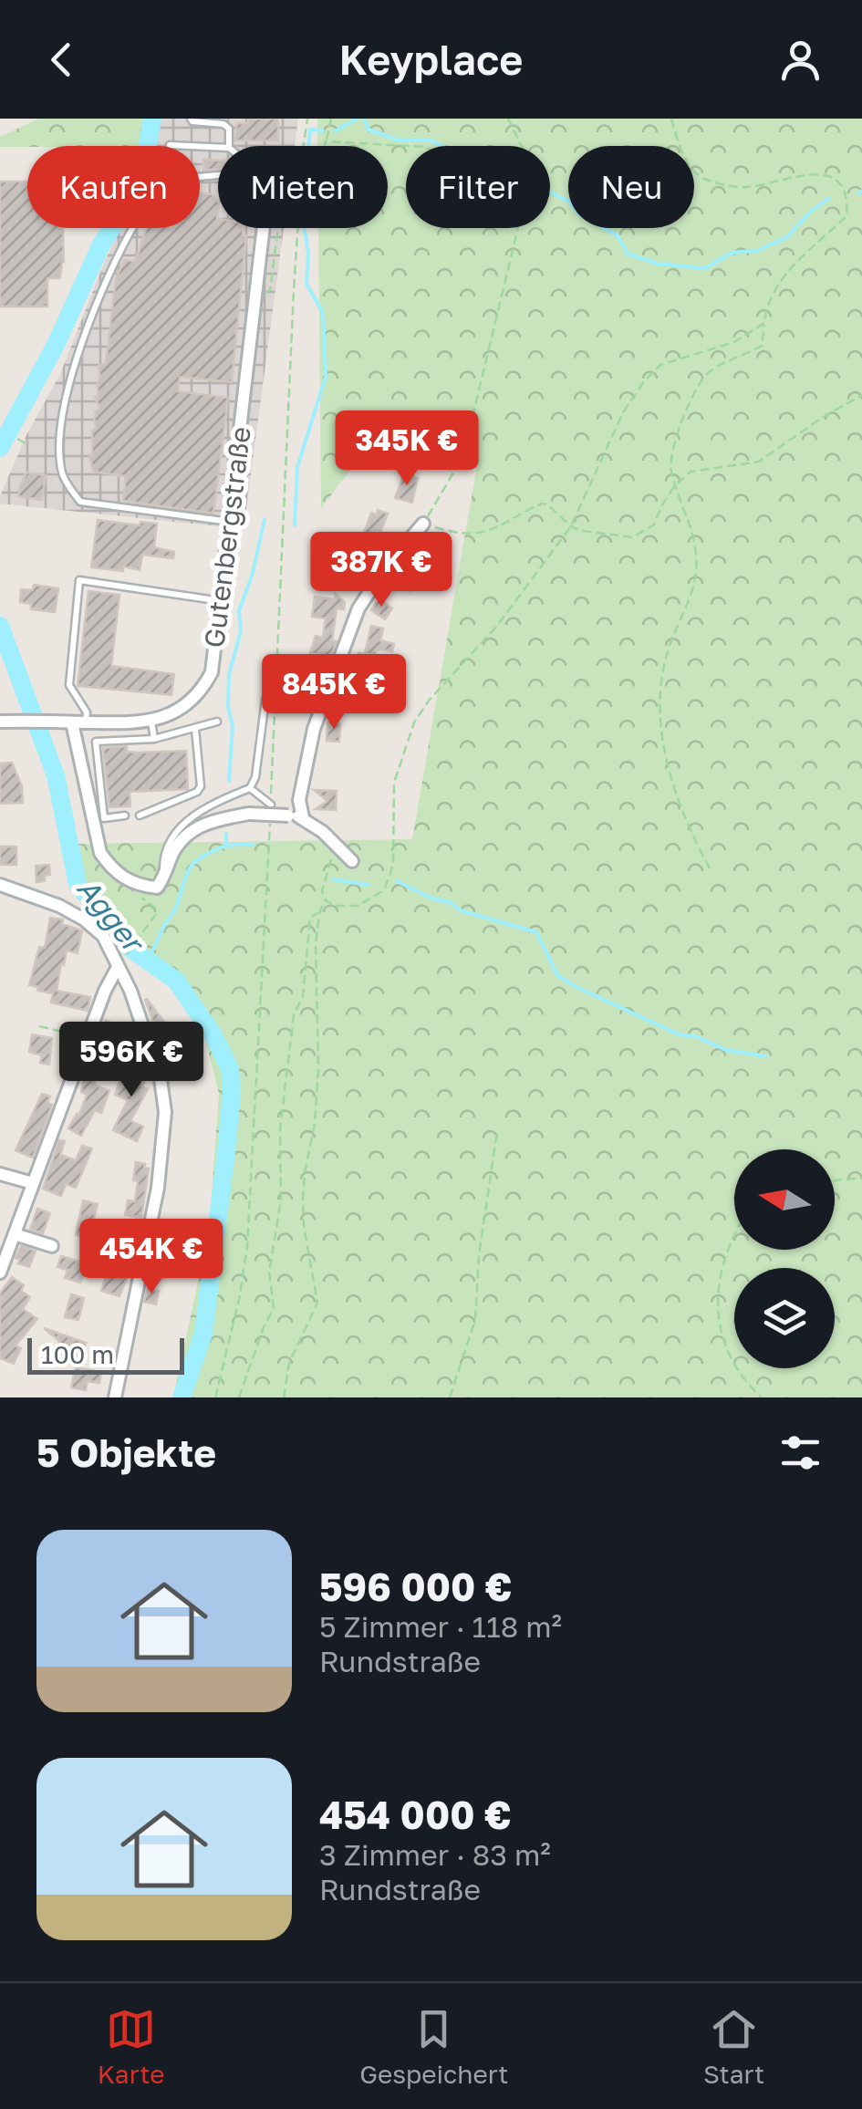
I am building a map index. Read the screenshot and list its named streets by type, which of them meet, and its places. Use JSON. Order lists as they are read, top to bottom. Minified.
{"streets":{"street":["Gutenbergstraße"]},"water":["Agger"],"scale_bar":"100 m","north":"left","page":{"header":"Keyplace","chip":["Kaufen","Mieten","Filter","Neu"],"price":["345K €","387K €","845K €","596K €","454K €"],"scale":"100 m","heading":"5 Objekte","list":[{"name":"596 000 €","note":"5 Zimmer · 118 m² · Rundstraße"},{"name":"454 000 €","note":"3 Zimmer · 83 m² · Rundstraße"}],"tabs":["Karte","Gespeichert","Start"]}}
